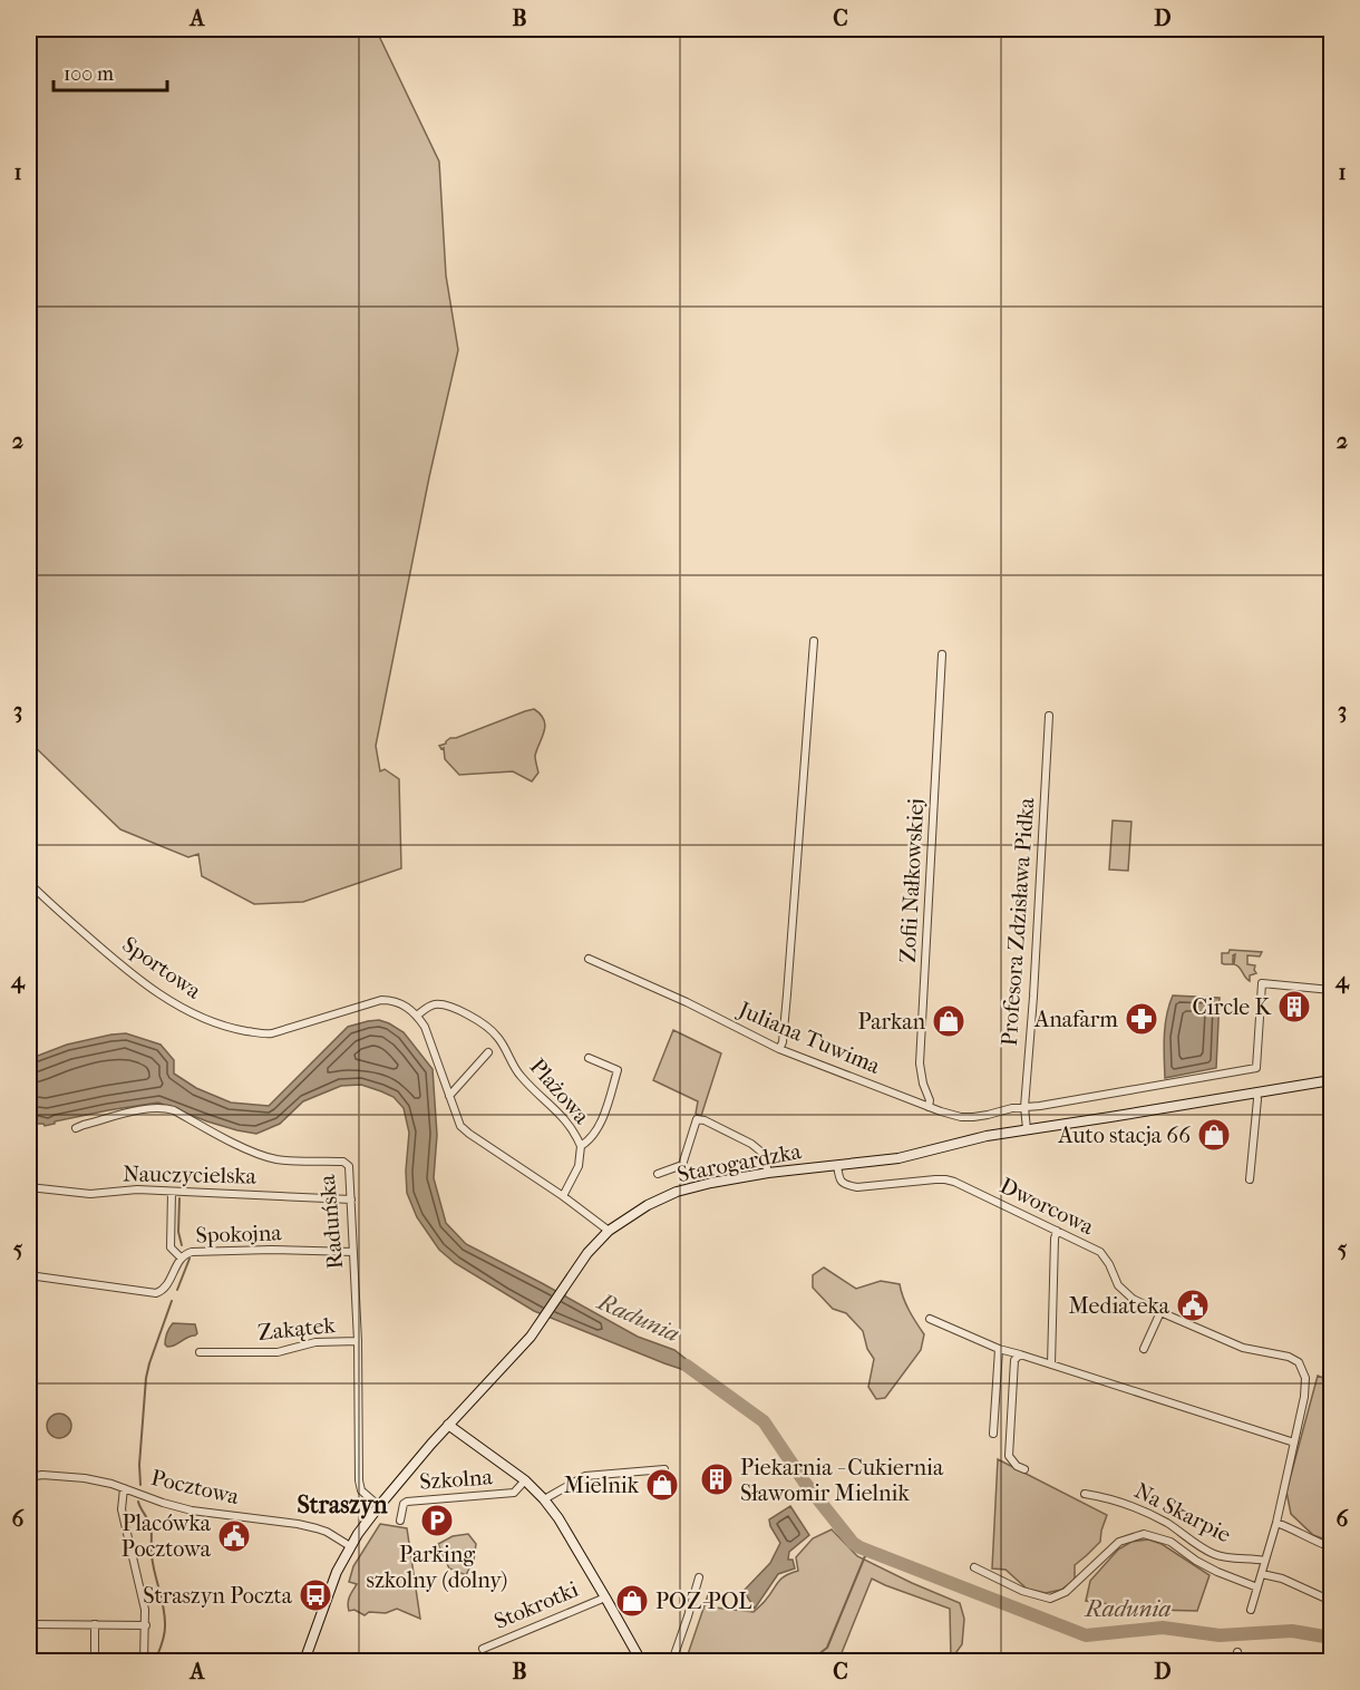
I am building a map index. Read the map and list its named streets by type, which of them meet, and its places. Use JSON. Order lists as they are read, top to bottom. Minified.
{"streets":{"main road":["Starogardzka"],"street":["Zofii Nałkowskiej","Profesora Zdzisława Pidka","Sportowa","Juliana Tuwima","Plażowa","Nauczycielska","Dworcowa","Raduńska","Spokojna","Zakątek","Szkolna","Pocztowa","Na Skarpie","Stokrotki"]},"crossings":[["Zofii Nałkowskiej","Juliana Tuwima"],["Profesora Zdzisława Pidka","Juliana Tuwima"],["Profesora Zdzisława Pidka","Starogardzka"],["Sportowa","Plażowa"],["Starogardzka","Dworcowa"],["Starogardzka","Raduńska"],["Starogardzka","Pocztowa"],["Nauczycielska","Raduńska"],["Dworcowa","Na Skarpie"],["Raduńska","Spokojna"],["Raduńska","Zakątek"]],"districts":["Straszyn"],"water":["Radunia"],"places":{"building":["Circle K","Piekarnia - Cukiernia Sławomir Mielnik"],"pharmacy":["Anafarm"],"shop":["Parkan","Auto stacja 66","Mielnik","POZ-POL"],"public building":["Mediateka","Placówka Pocztowa"],"parking":["Parking szkolny (dolny)"],"bus stop":["Straszyn Poczta"]},"scale_bar":"100 m","grid":{"columns":["A","B","C","D"],"rows":["1","2","3","4","5","6"]}}
